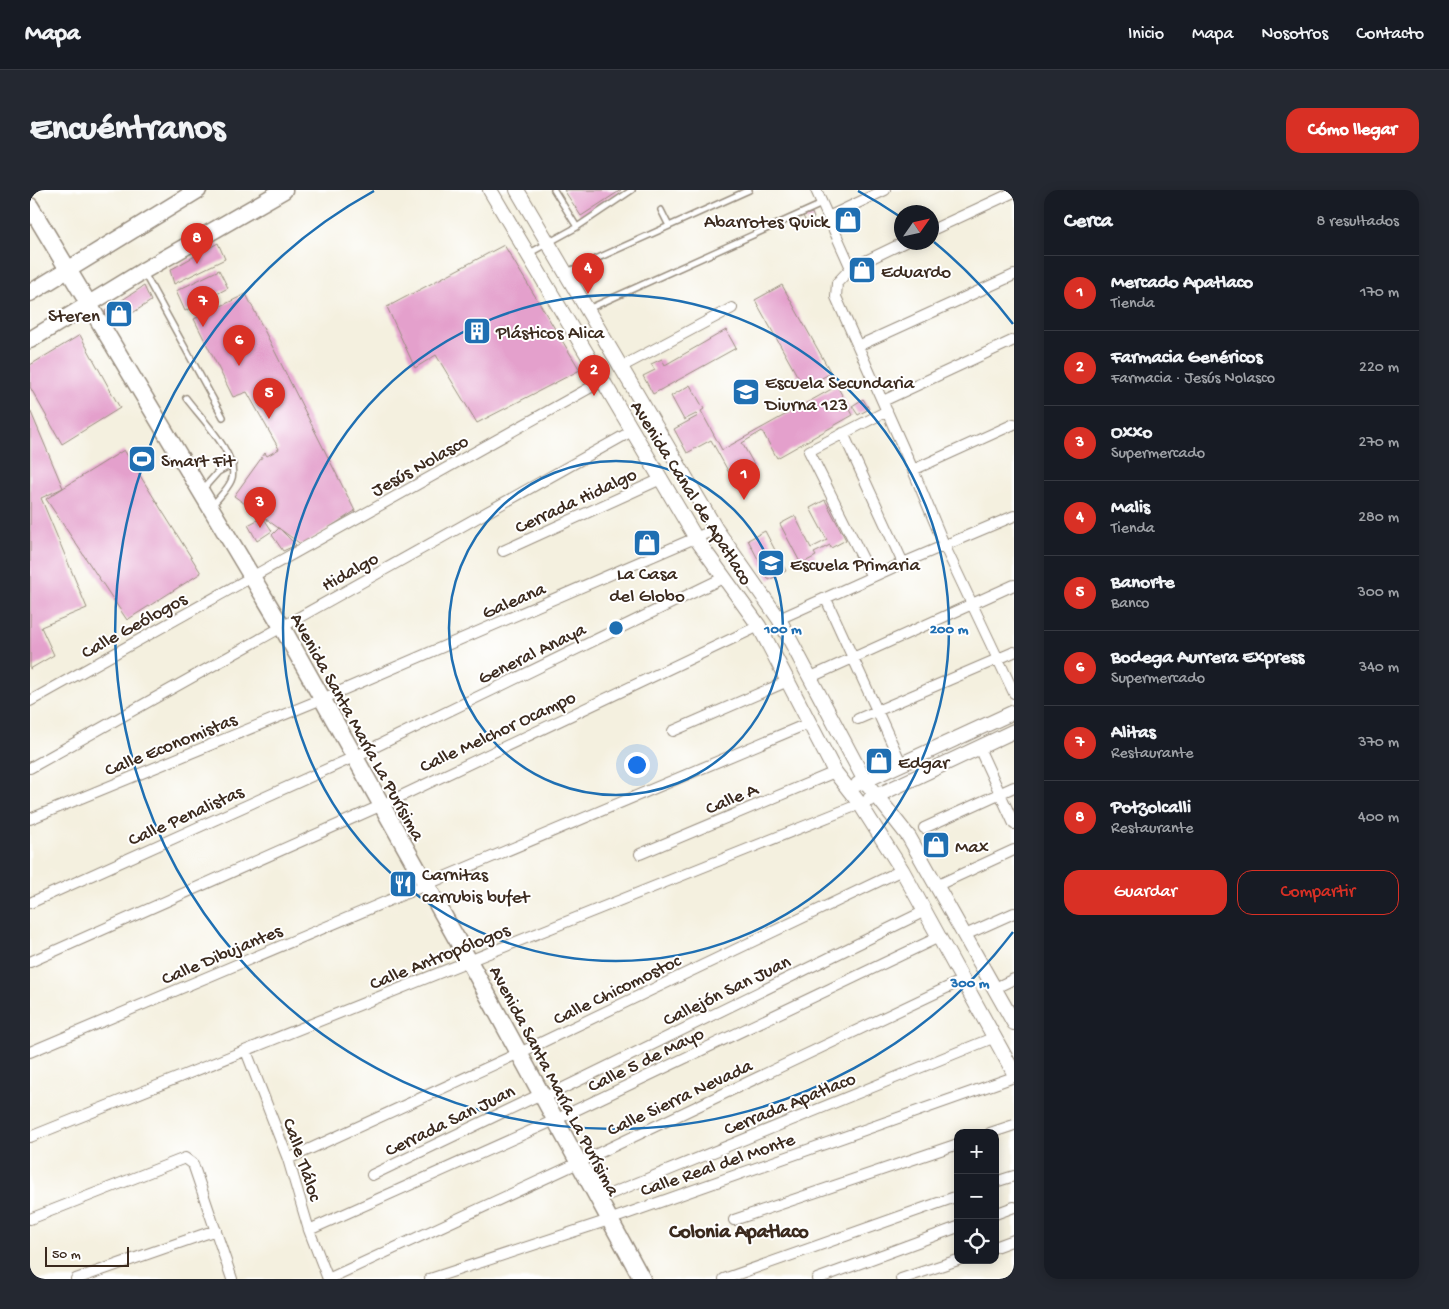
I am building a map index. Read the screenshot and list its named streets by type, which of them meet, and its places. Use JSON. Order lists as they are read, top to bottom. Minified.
{"streets":{"main road":["Avenida Santa María La Purísima"],"street":["Jesús Nolasco","Avenida Canal de Apatlaco","Cerrada Hidalgo","Hidalgo","Galeana","Calle Geólogos","General Anaya","Calle Melchor Ocampo","Calle Economistas","Calle A","Calle Penalistas","Calle Dibujantes","Calle Antropólogos","Calle Chicomostoc","Callejón San Juan","Calle 5 de Mayo","Calle Sierra Nevada","Cerrada Apatlaco","Cerrada San Juan","Calle Tláloc","Calle Real del Monte"]},"crossings":[["Jesús Nolasco","Avenida Canal de Apatlaco"],["Jesús Nolasco","Calle Geólogos"],["Jesús Nolasco","Avenida Santa María La Purísima"],["Avenida Canal de Apatlaco","Cerrada Hidalgo"],["Avenida Canal de Apatlaco","Hidalgo"],["Avenida Canal de Apatlaco","Galeana"],["Avenida Canal de Apatlaco","General Anaya"],["Avenida Canal de Apatlaco","Calle Melchor Ocampo"],["Avenida Canal de Apatlaco","Calle A"],["Avenida Canal de Apatlaco","Calle Dibujantes"],["Avenida Canal de Apatlaco","Calle Antropólogos"],["Avenida Canal de Apatlaco","Calle Chicomostoc"],["Avenida Canal de Apatlaco","Callejón San Juan"],["Avenida Canal de Apatlaco","Calle 5 de Mayo"],["Avenida Canal de Apatlaco","Calle Sierra Nevada"],["Avenida Canal de Apatlaco","Cerrada Apatlaco"],["Hidalgo","Avenida Santa María La Purísima"],["Galeana","Avenida Santa María La Purísima"],["Galeana","Calle Economistas"],["Calle Geólogos","Avenida Santa María La Purísima"],["General Anaya","Avenida Santa María La Purísima"],["General Anaya","Calle Penalistas"],["Avenida Santa María La Purísima","Calle Melchor Ocampo"],["Avenida Santa María La Purísima","Calle Economistas"],["Avenida Santa María La Purísima","Calle Penalistas"],["Avenida Santa María La Purísima","Calle Dibujantes"],["Avenida Santa María La Purísima","Calle Antropólogos"],["Avenida Santa María La Purísima","Calle Chicomostoc"],["Avenida Santa María La Purísima","Callejón San Juan"],["Avenida Santa María La Purísima","Calle 5 de Mayo"],["Avenida Santa María La Purísima","Calle Sierra Nevada"],["Avenida Santa María La Purísima","Cerrada Apatlaco"],["Avenida Santa María La Purísima","Cerrada San Juan"],["Avenida Santa María La Purísima","Calle Real del Monte"],["Calle Antropólogos","Calle Tláloc"],["Calle Chicomostoc","Calle Tláloc"],["Callejón San Juan","Cerrada San Juan"],["Calle 5 de Mayo","Calle Tláloc"],["Calle Sierra Nevada","Calle Tláloc"]],"districts":["Colonia Apatlaco"],"places":{"shop":["Abarrotes Quick","Eduardo","Steren","La Casa del Globo","Edgar","Max"],"building":["Plásticos Alica"],"school or university":["Escuela Secundaria Diurna 123","Escuela Primaria"],"sports":["Smart Fit"],"restaurant":["Carnitas carrubis bufet"]},"scale_bar":"50 m","north":"top right","page":{"header":"Mapa","nav":["Inicio","Mapa","Nosotros","Contacto"],"buttons":["Cómo llegar",["Guardar","Compartir"]],"title":"Encuéntranos","heading":["Cerca","8 resultados"],"pins":["8","4","7","6","2","5","1","3"],"list":[{"mark":"1","name":"Mercado Apatlaco","note":"Tienda","value":"170 m"},{"mark":"2","name":"Farmacia Genéricos","note":"Farmacia · Jesús Nolasco","value":"220 m"},{"mark":"3","name":"Oxxo","note":"Supermercado","value":"270 m"},{"mark":"4","name":"Malis","note":"Tienda","value":"280 m"},{"mark":"5","name":"Banorte","note":"Banco","value":"300 m"},{"mark":"6","name":"Bodega Aurrera Express","note":"Supermercado","value":"340 m"},{"mark":"7","name":"Alitas","note":"Restaurante","value":"370 m"},{"mark":"8","name":"Potzolcalli","note":"Restaurante","value":"400 m"}],"map_buttons":["+","−"],"scale":"50 m"},"rings":["100 m","200 m","300 m"]}
